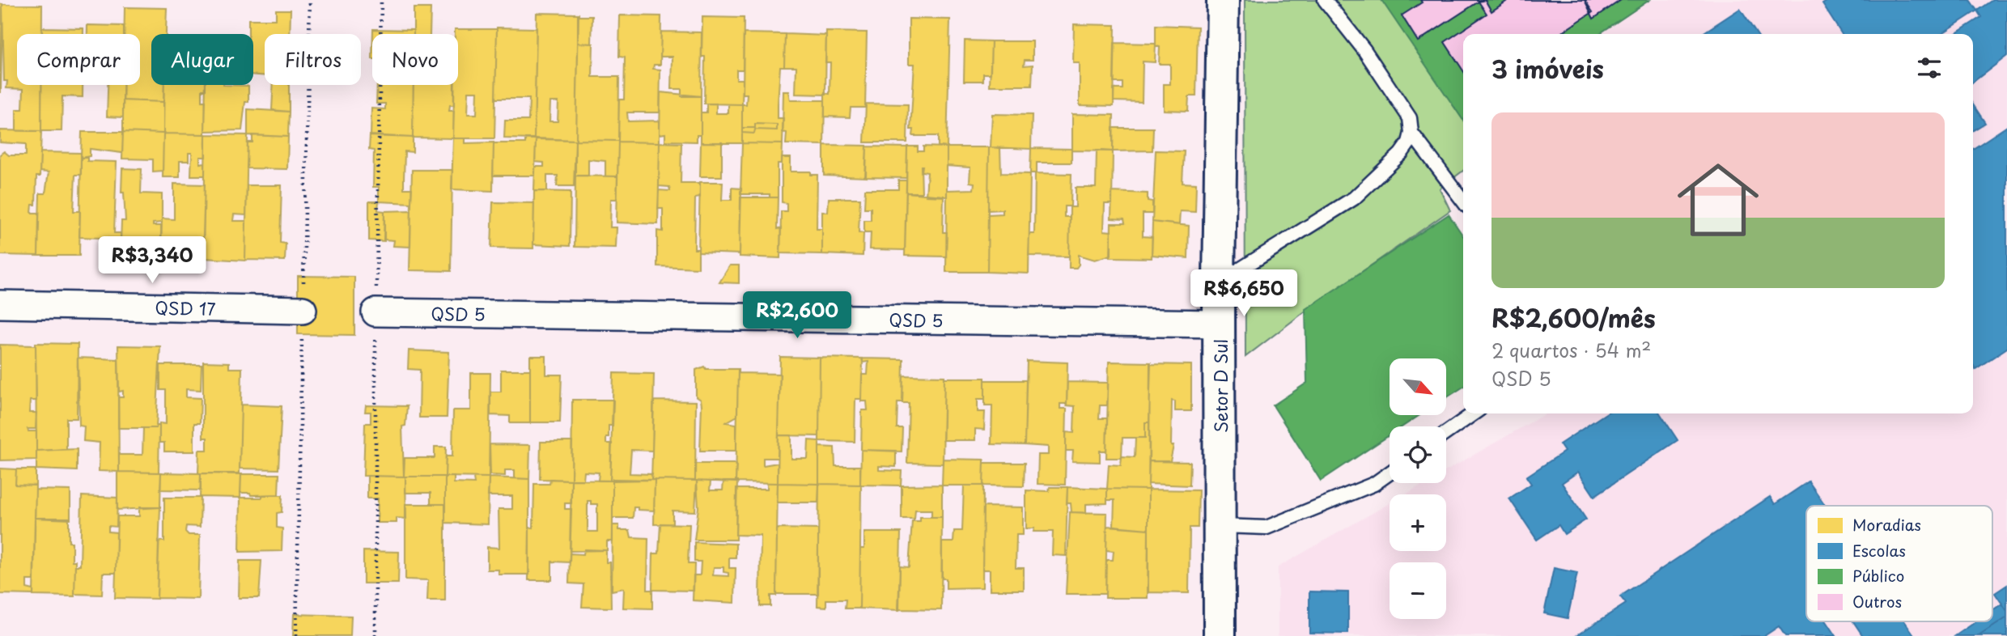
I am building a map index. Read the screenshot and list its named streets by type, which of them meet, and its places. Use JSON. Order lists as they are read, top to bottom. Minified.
{"streets":{"main road":["Setor D Sul"],"street":["QSD 17","QSD 5"]},"crossings":[["QSD 5","Setor D Sul"]],"legend":["Moradias","Escolas","Público","Outros"],"north":"bottom right","page":{"chip":["Comprar","Alugar","Filtros","Novo"],"heading":"3 imóveis","list":[{"name":"R$2,600/mês","note":"2 quartos · 54 m² · QSD 5"}],"price":["R$3,340","R$6,650","R$2,600"],"map_buttons":["+","−"]}}
